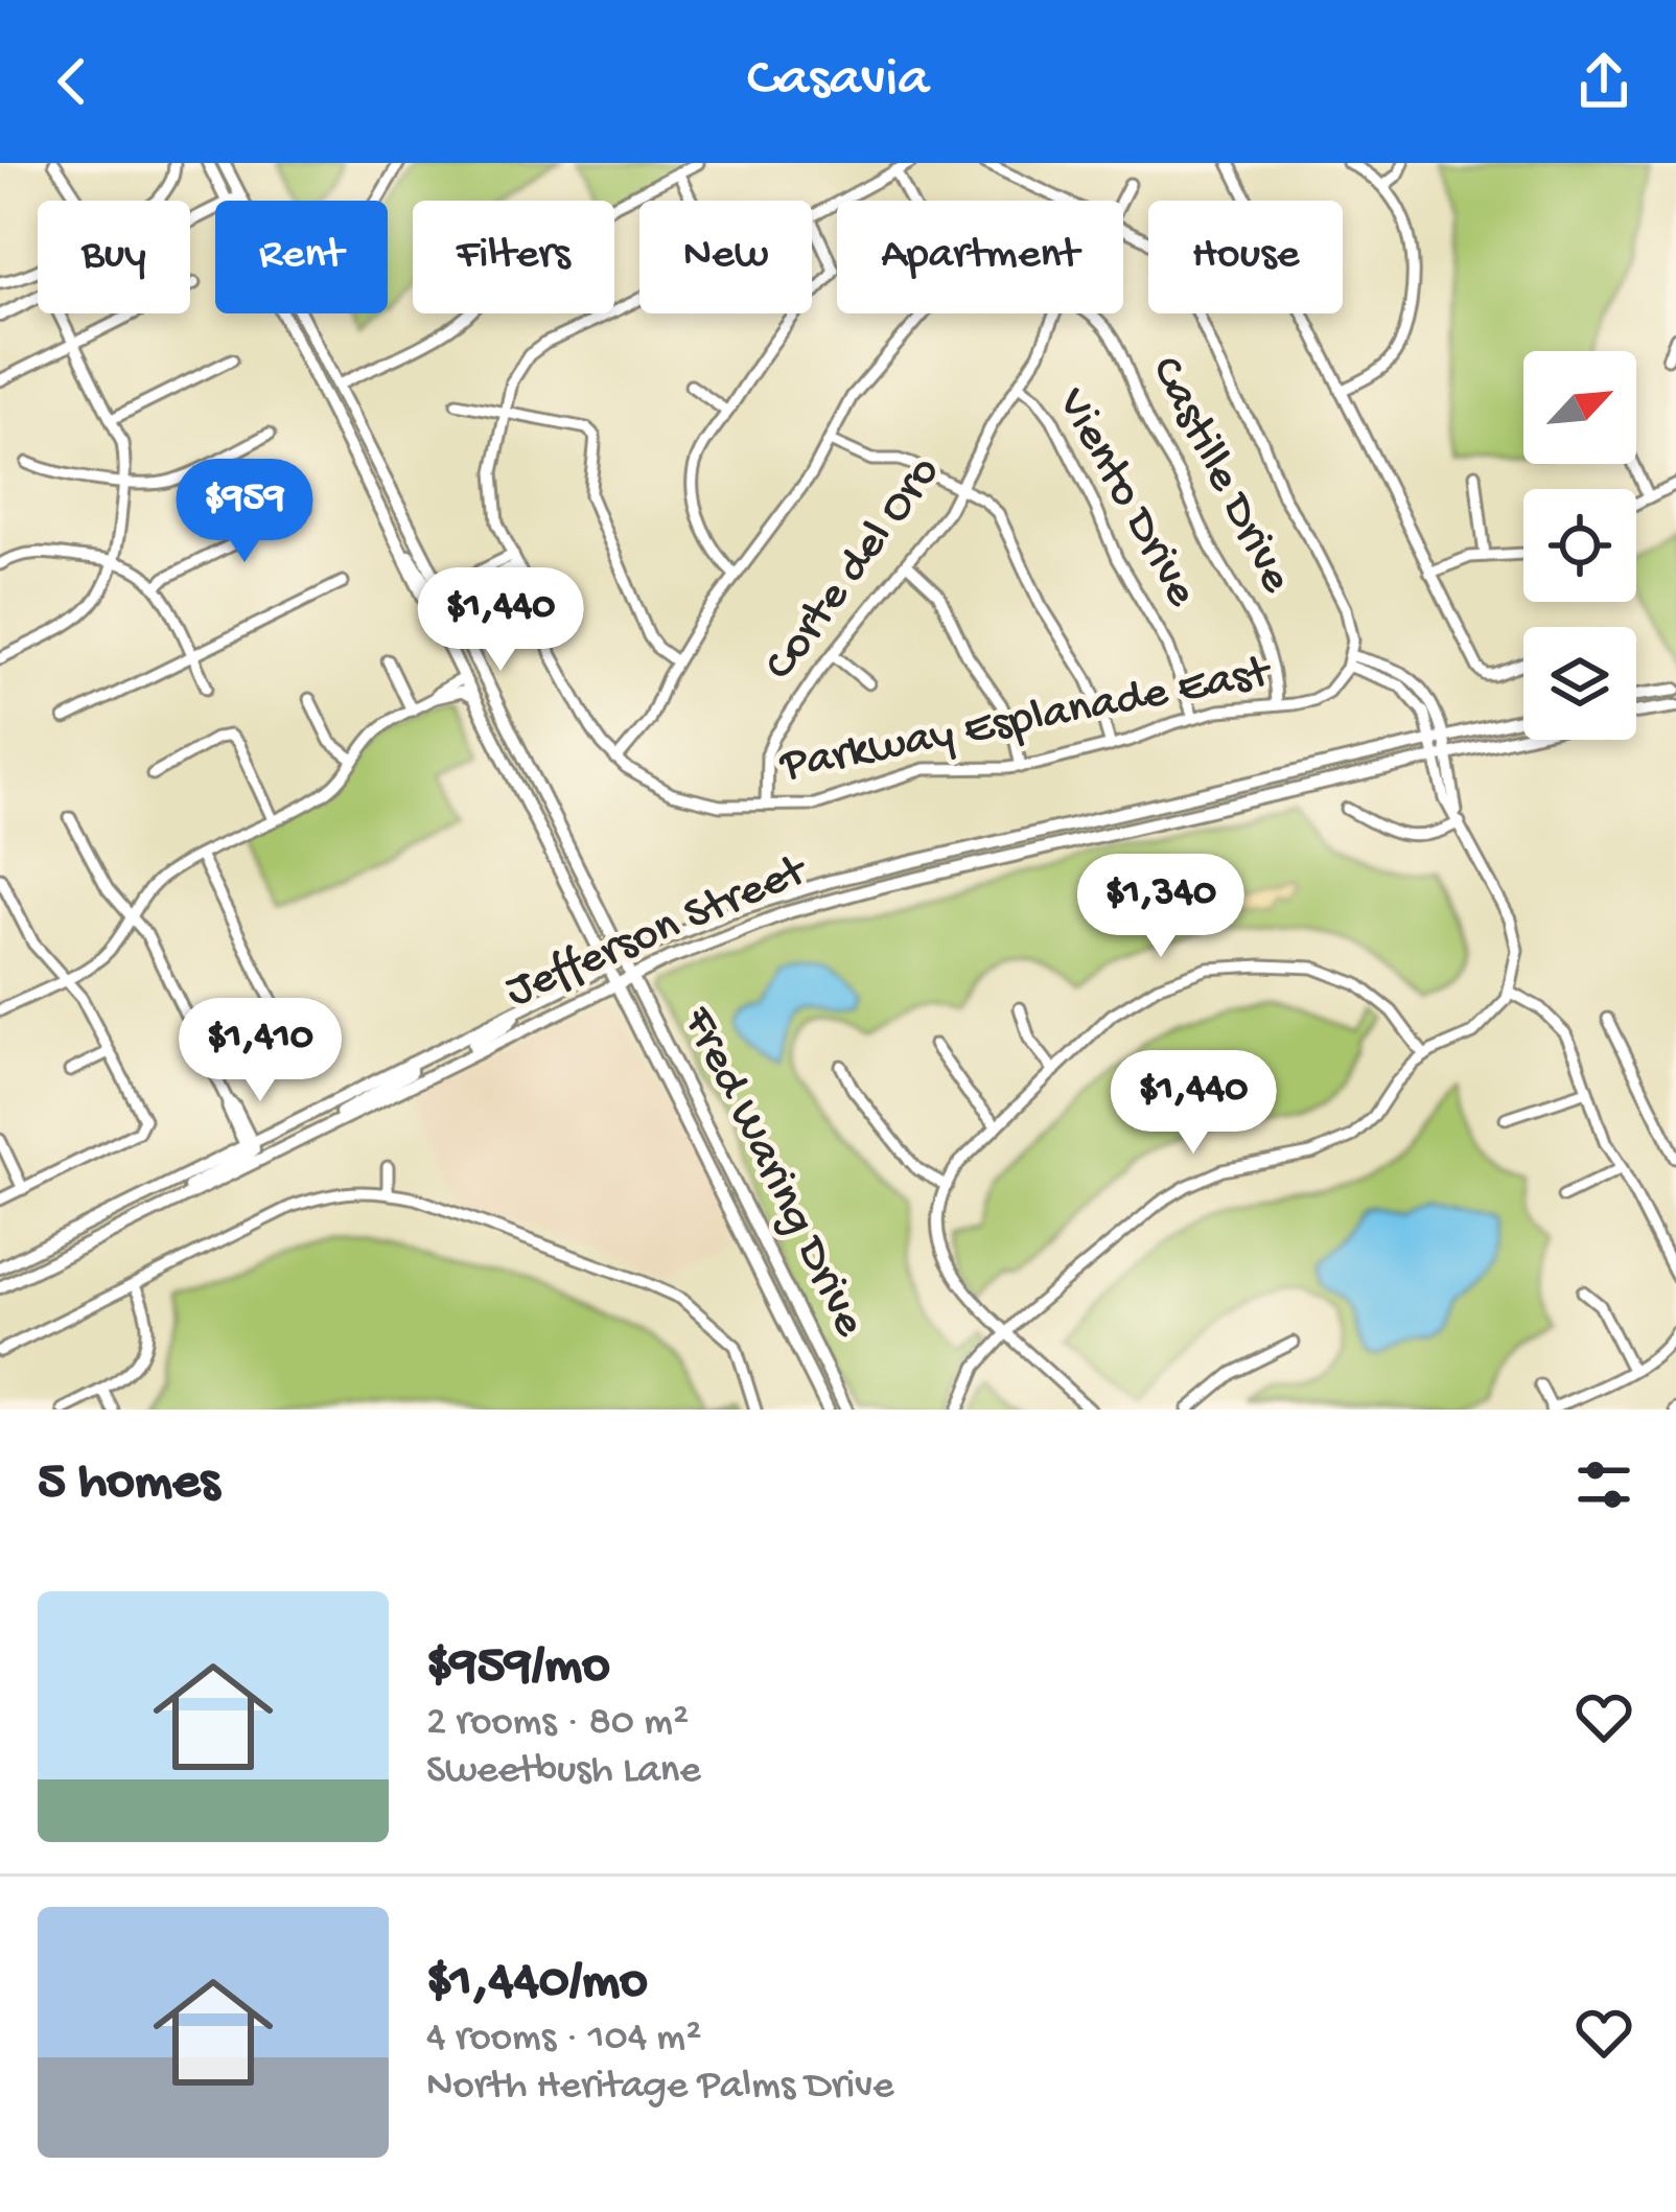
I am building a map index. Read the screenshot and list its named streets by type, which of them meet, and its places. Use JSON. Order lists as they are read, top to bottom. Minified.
{"streets":{"main road":["Jefferson Street","Fred Waring Drive"],"street":["Castille Drive","Viento Drive","Corte del Oro","Parkway Esplanade East"]},"crossings":[["Castille Drive","Parkway Esplanade East"],["Viento Drive","Corte del Oro"],["Viento Drive","Parkway Esplanade East"],["Corte del Oro","Parkway Esplanade East"],["Jefferson Street","Fred Waring Drive"]],"north":"top right","page":{"header":"Casavia","chip":["Buy","Rent","Filters","New","Apartment","House"],"price":["$959","$1,440","$1,340","$1,410","$1,440"],"heading":"5 homes","list":[{"name":"$959/mo","note":"2 rooms · 80 m² · Sweetbush Lane"},{"name":"$1,440/mo","note":"4 rooms · 104 m² · North Heritage Palms Drive"}]}}
